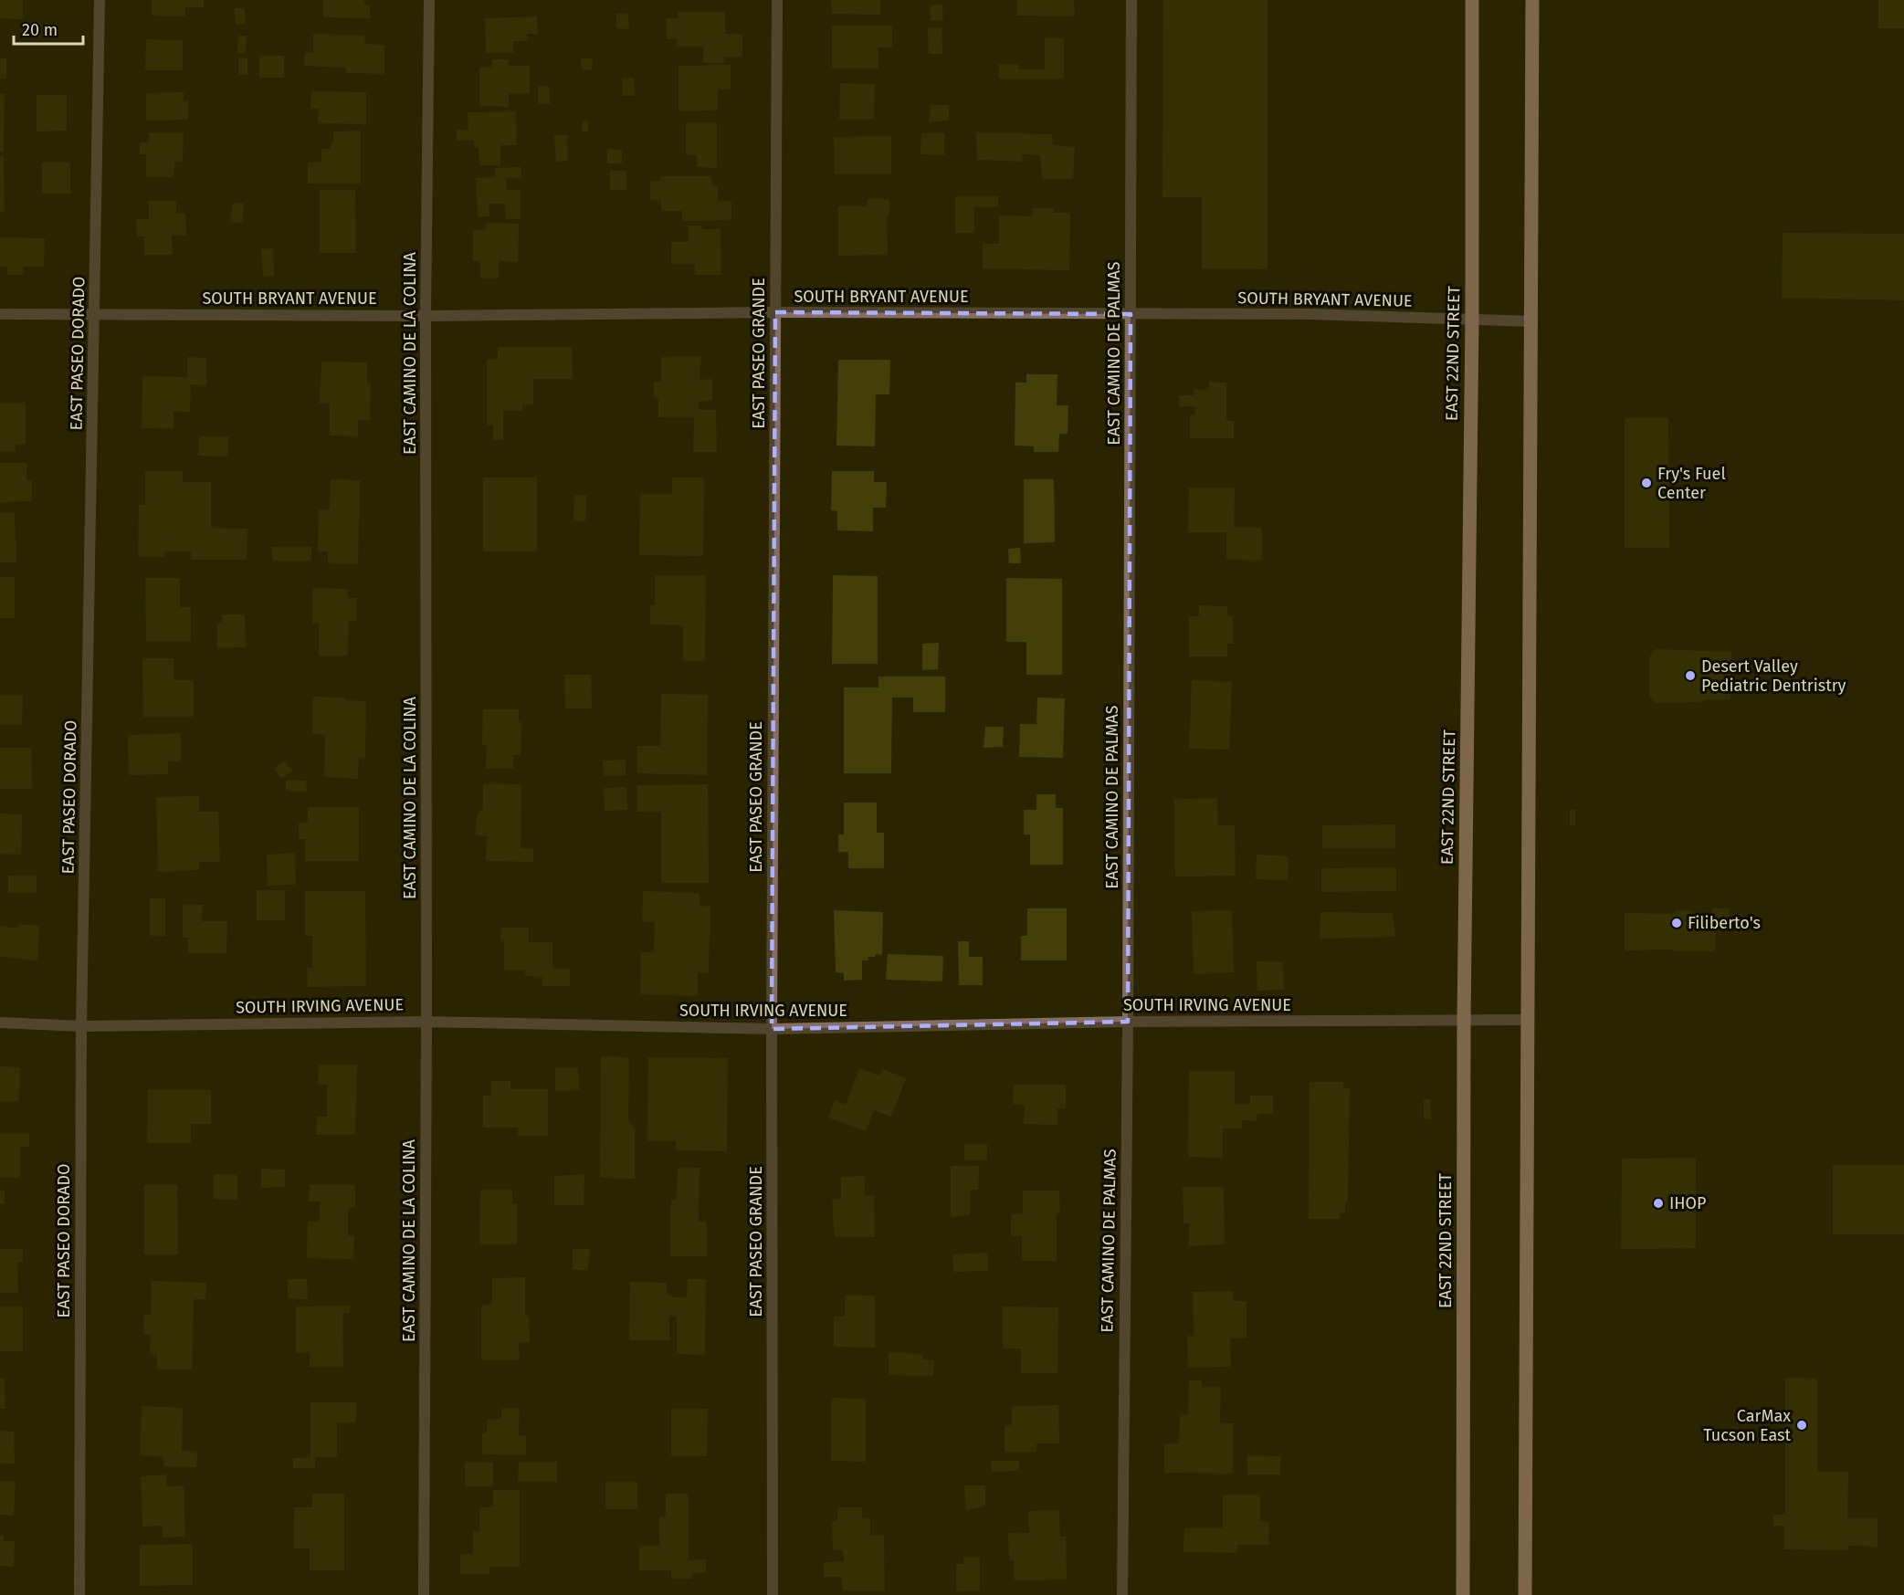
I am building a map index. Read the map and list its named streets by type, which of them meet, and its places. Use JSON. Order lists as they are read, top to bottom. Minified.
{"streets":{"main road":["EAST 22ND STREET"],"street":["SOUTH BRYANT AVENUE","EAST PASEO DORADO","EAST CAMINO DE LA COLINA","EAST PASEO GRANDE","EAST CAMINO DE PALMAS","SOUTH IRVING AVENUE"]},"crossings":[["SOUTH BRYANT AVENUE","EAST PASEO DORADO"],["SOUTH BRYANT AVENUE","EAST CAMINO DE LA COLINA"],["SOUTH BRYANT AVENUE","EAST PASEO GRANDE"],["SOUTH BRYANT AVENUE","EAST CAMINO DE PALMAS"],["SOUTH BRYANT AVENUE","EAST 22ND STREET"],["EAST PASEO DORADO","SOUTH IRVING AVENUE"],["EAST CAMINO DE LA COLINA","SOUTH IRVING AVENUE"],["EAST PASEO GRANDE","SOUTH IRVING AVENUE"],["EAST CAMINO DE PALMAS","SOUTH IRVING AVENUE"],["EAST 22ND STREET","SOUTH IRVING AVENUE"]],"places":["Fry's Fuel Center","Desert Valley Pediatric Dentristry","Filiberto's","IHOP","CarMax Tucson East"],"scale_bar":"20 m"}
